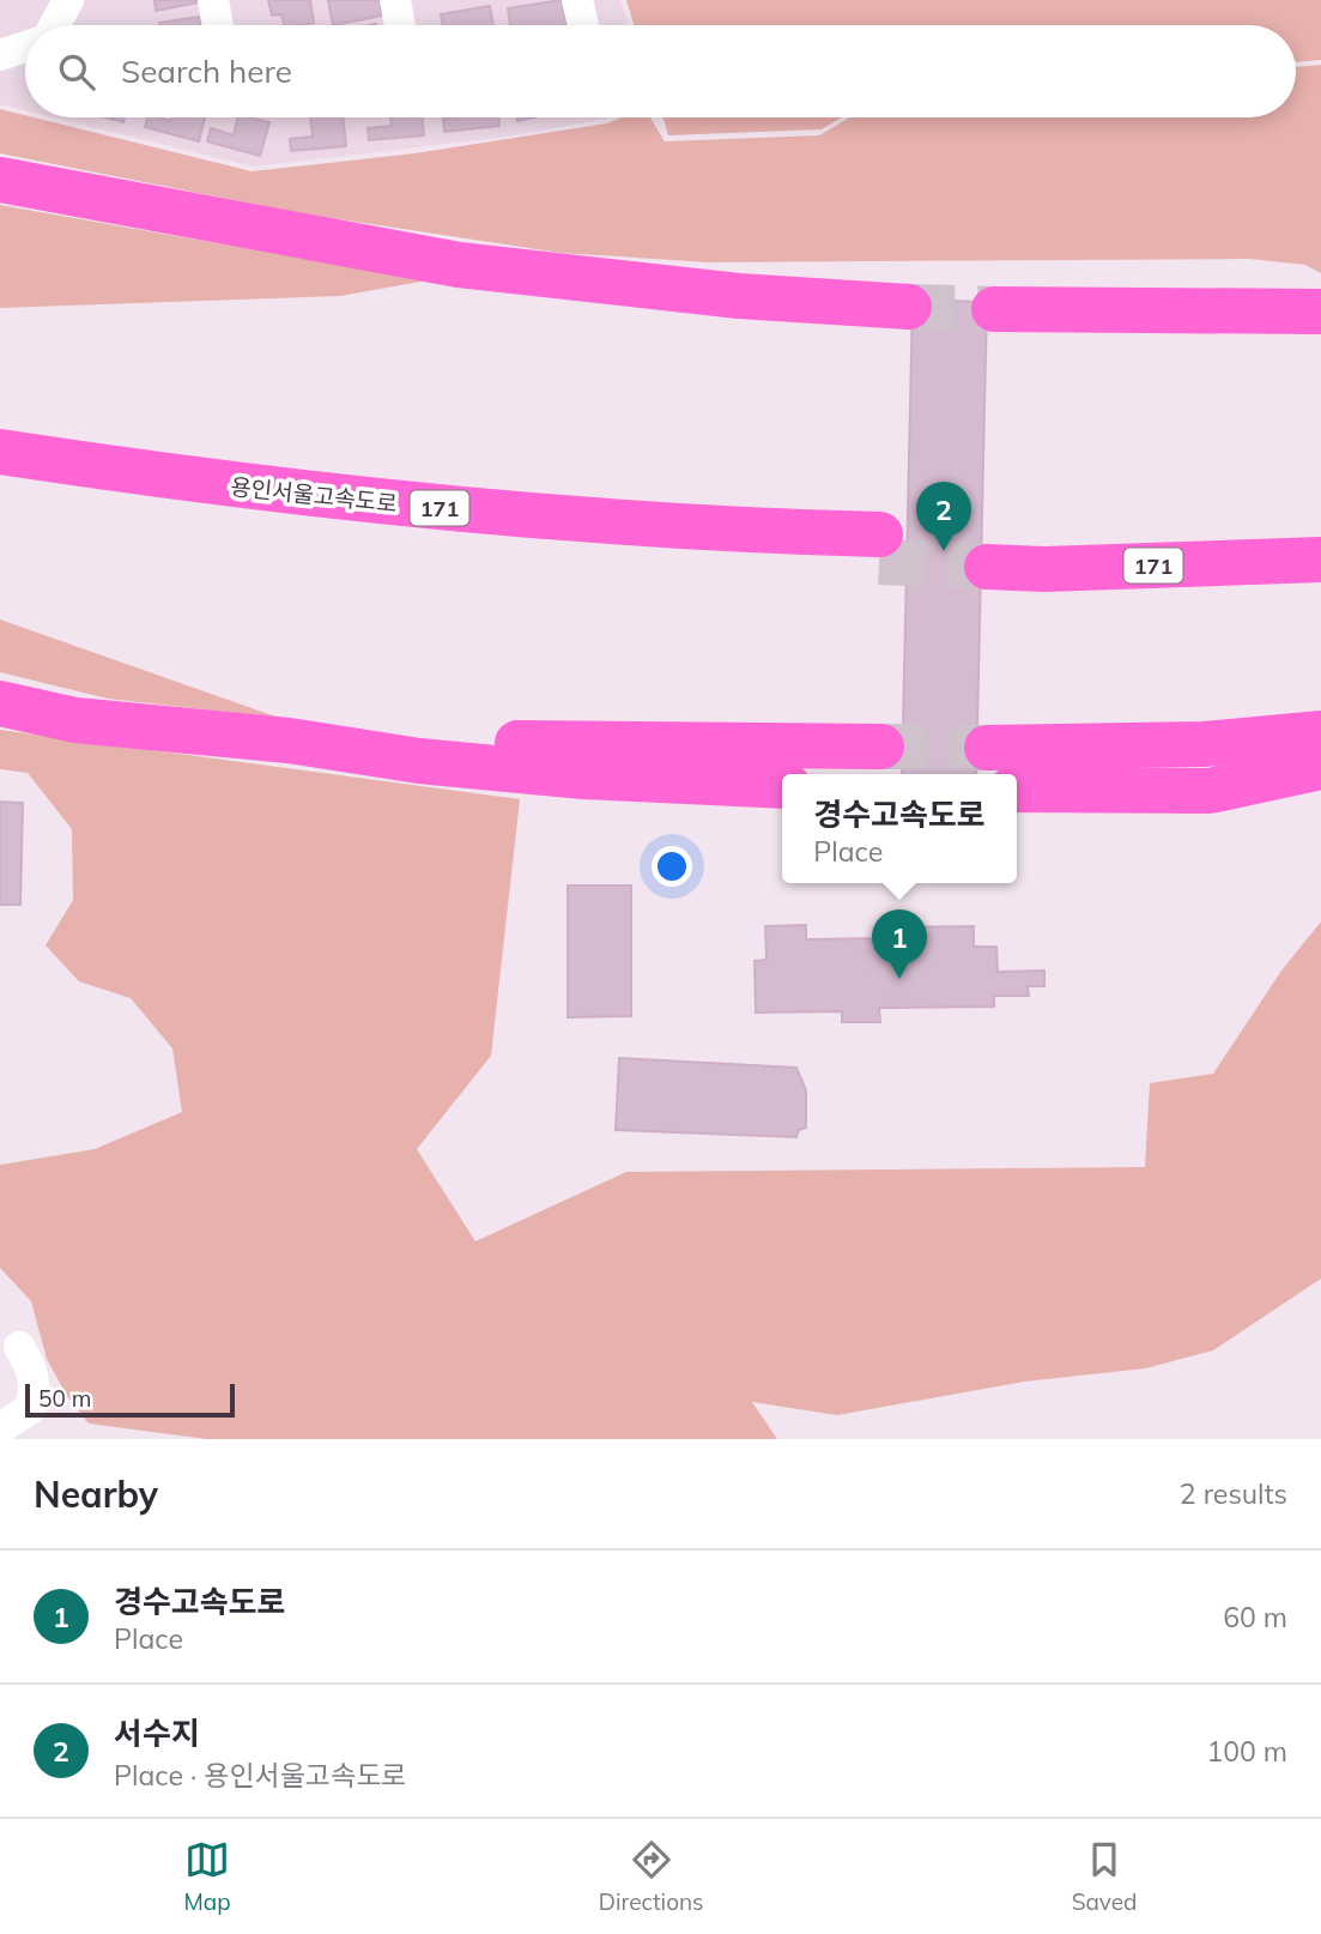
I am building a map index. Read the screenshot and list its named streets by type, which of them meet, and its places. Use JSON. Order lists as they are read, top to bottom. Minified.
{"streets":{"highway":["용인서울고속도로","171"]},"scale_bar":"50 m","page":{"search":"Search here","pins":["2","1"],"popup":["경수고속도로","Place"],"scale":"50 m","heading":["Nearby","2 results"],"list":[{"mark":"1","name":"경수고속도로","note":"Place","value":"60 m"},{"mark":"2","name":"서수지","note":"Place · 용인서울고속도로","value":"100 m"}],"nav":["Map","Directions","Saved"]}}
